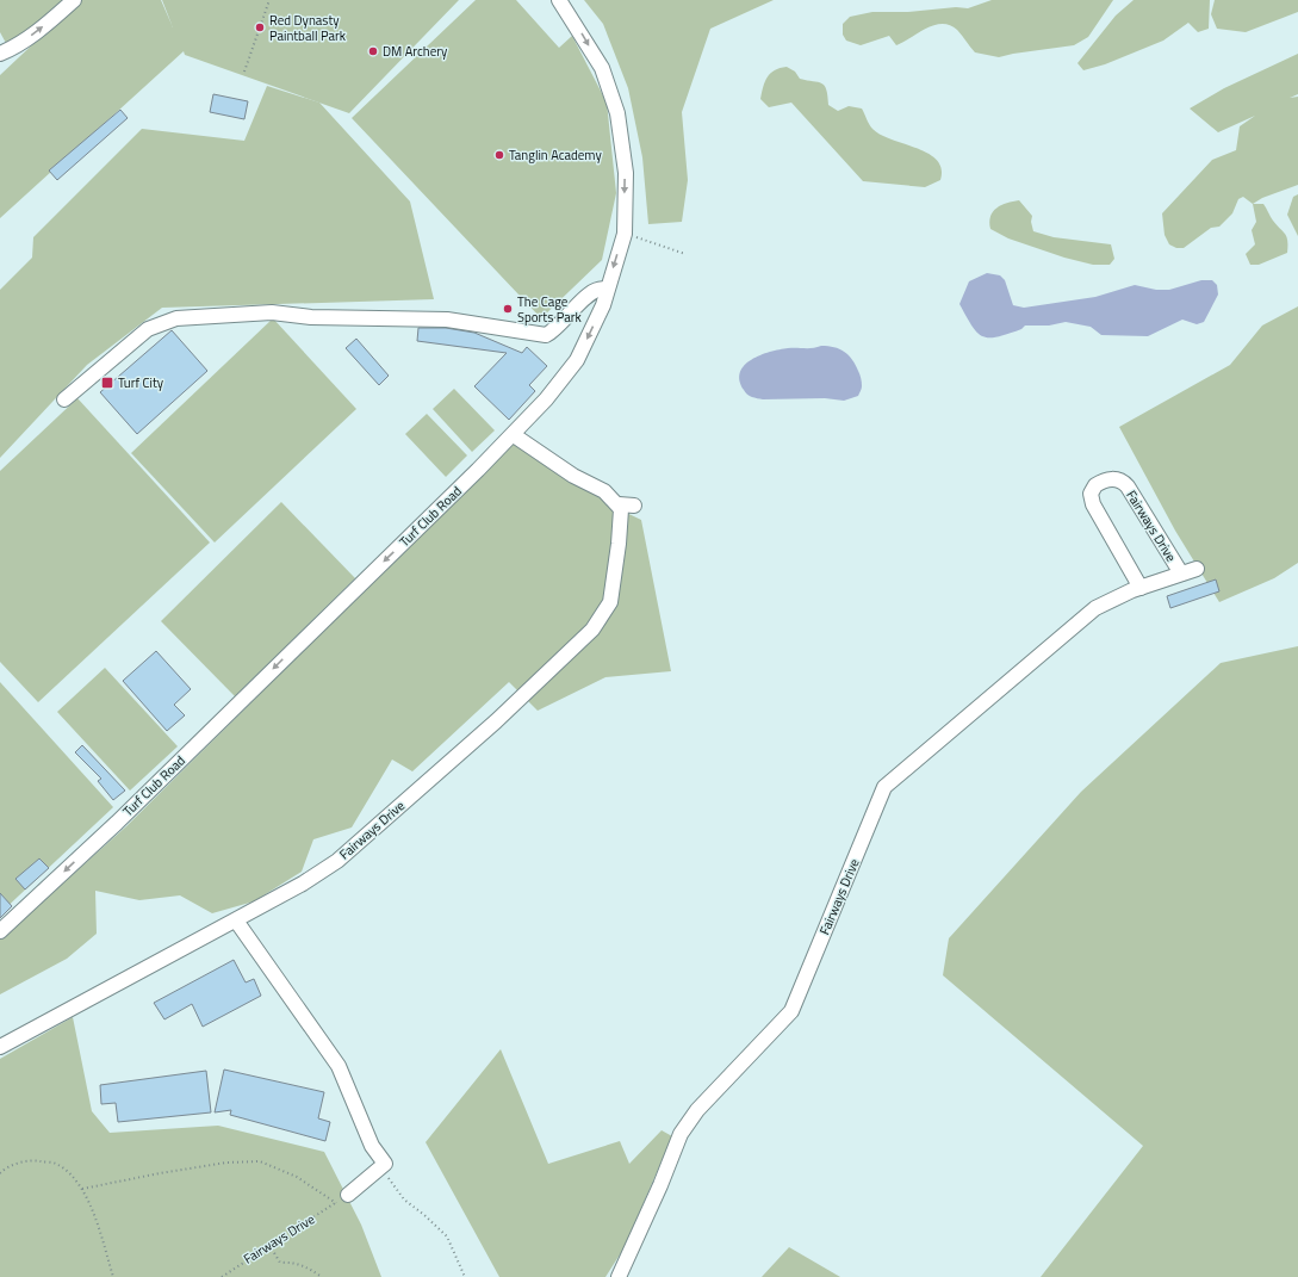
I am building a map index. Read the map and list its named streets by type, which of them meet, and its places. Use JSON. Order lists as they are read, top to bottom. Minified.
{"streets":{"street":["Turf Club Road","Fairways Drive"]},"one_way":["Turf Club Road"],"places":{"other":["Red Dynasty Paintball Park","DM Archery","Tanglin Academy","The Cage Sports Park"],"transit":["Turf City"]}}
